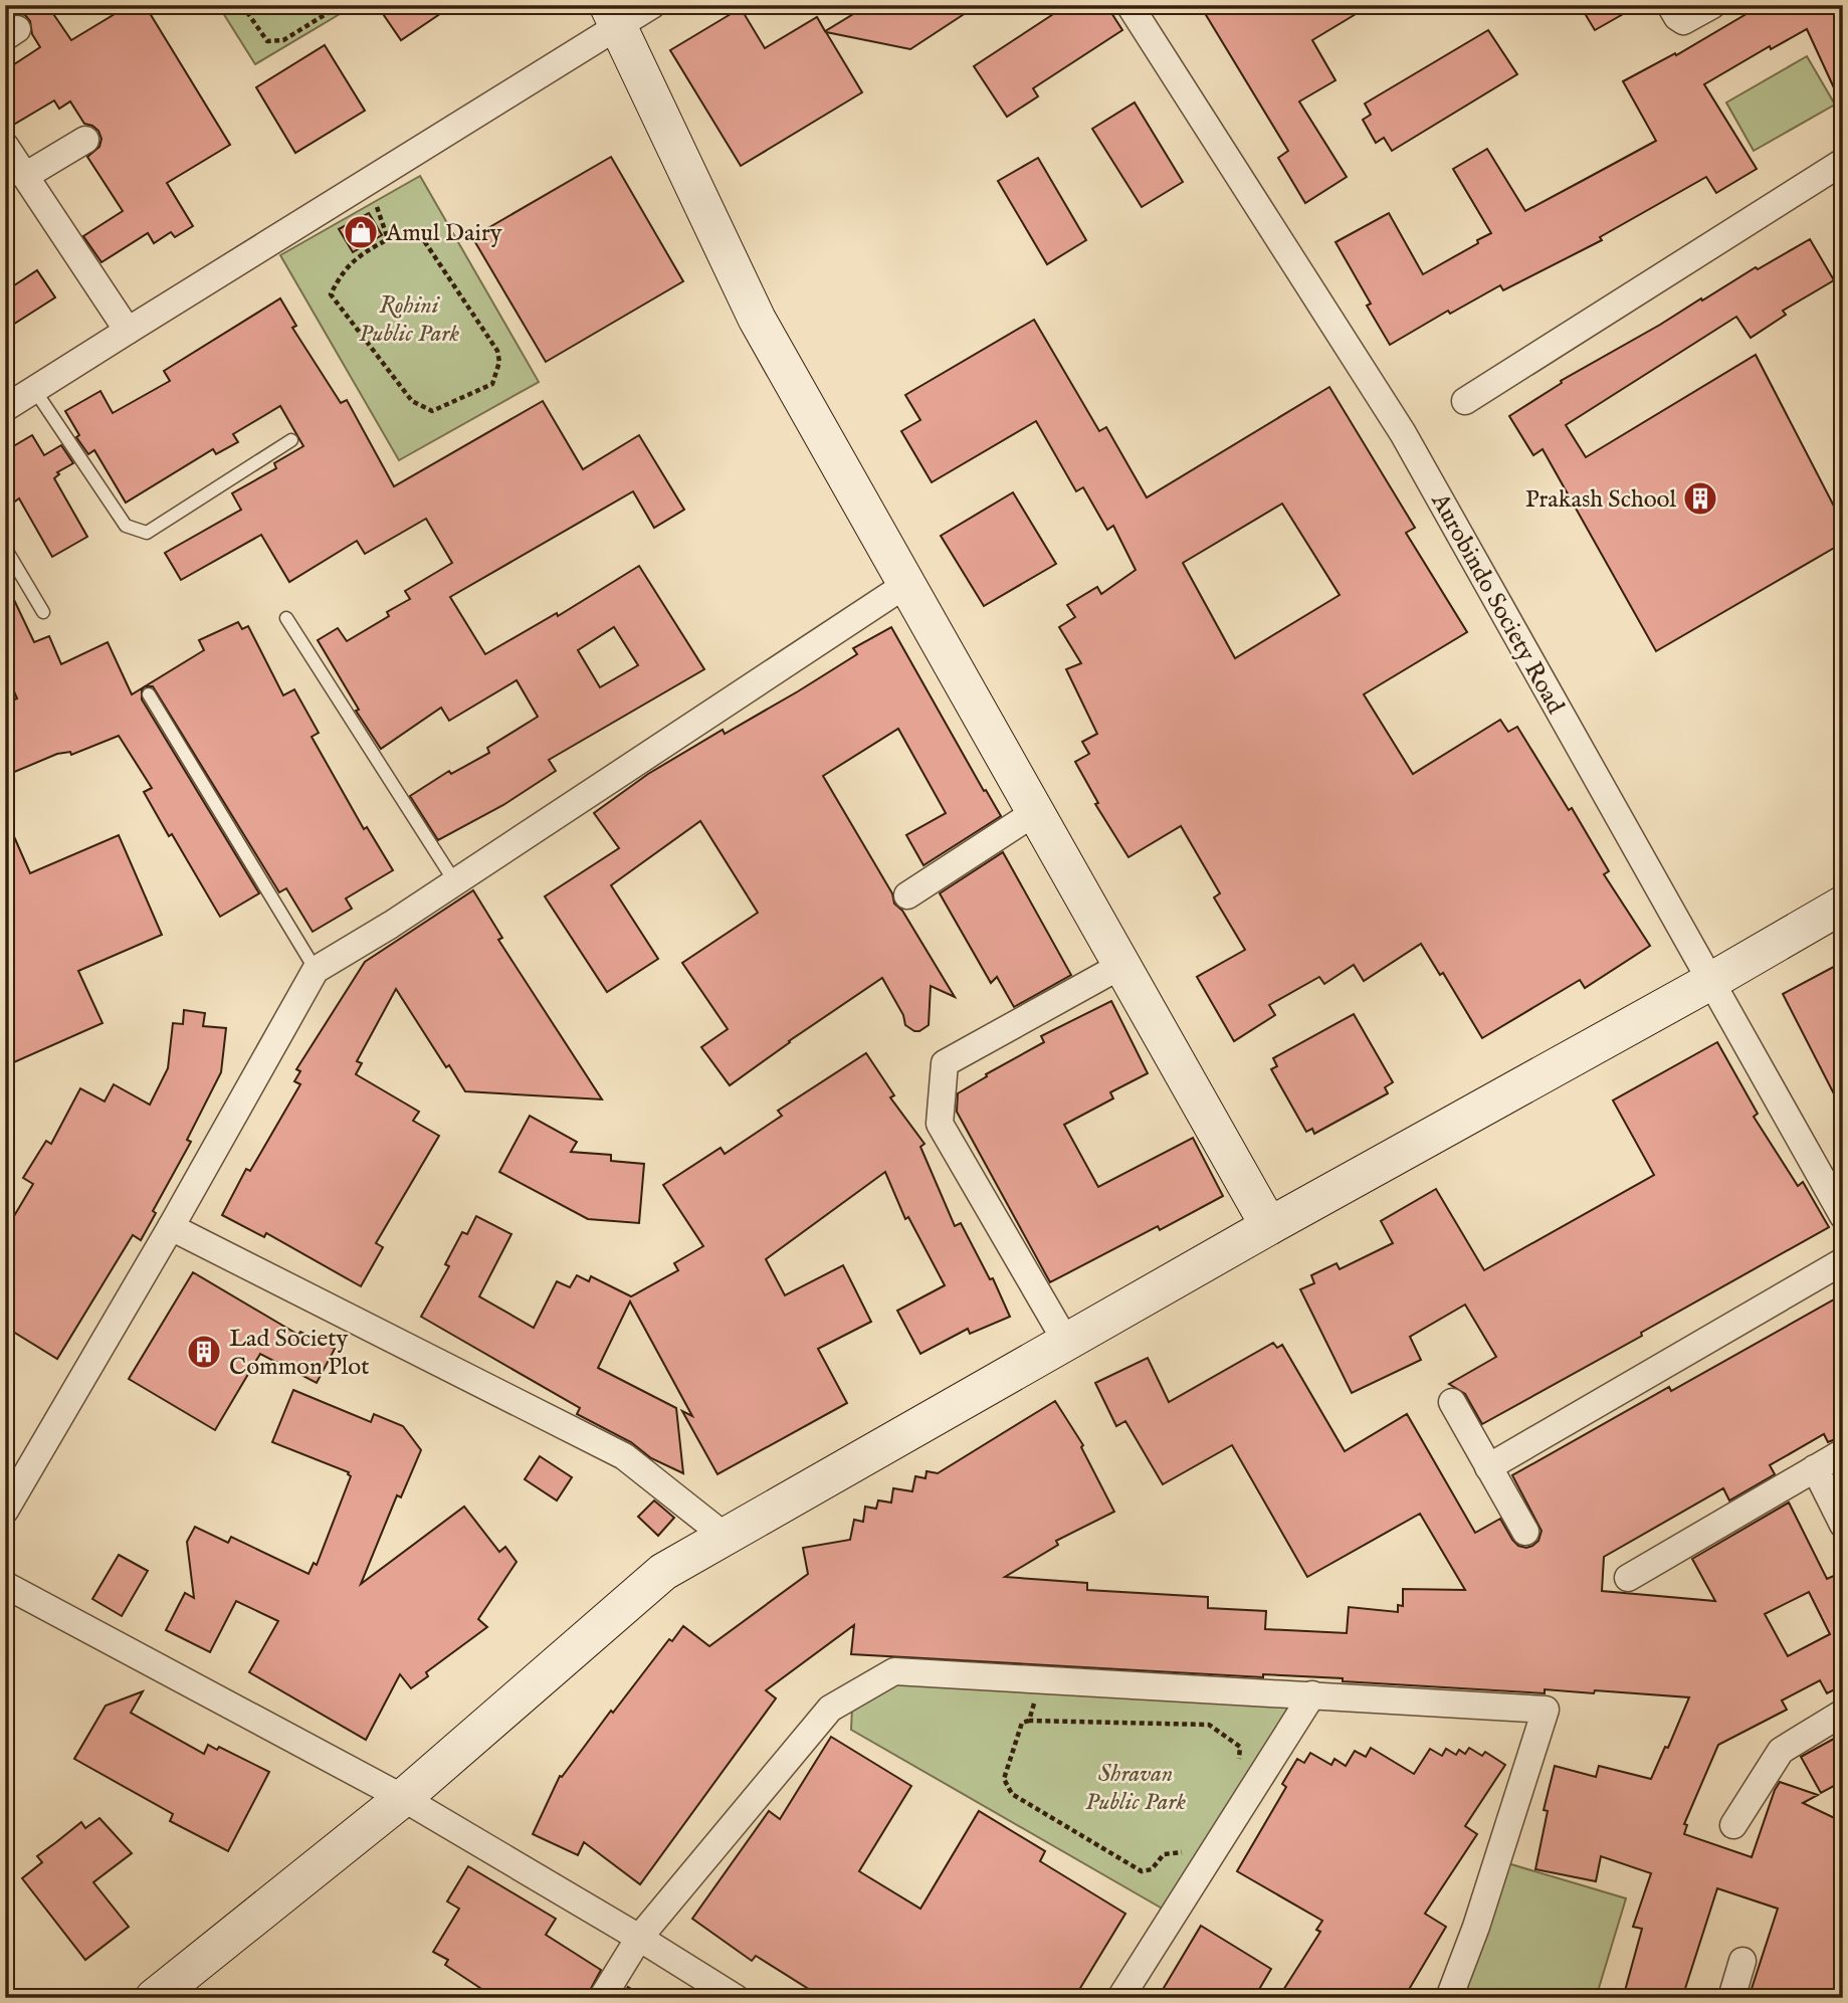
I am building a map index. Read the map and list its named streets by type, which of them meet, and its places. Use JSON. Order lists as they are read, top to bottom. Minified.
{"streets":{"street":["Aurobindo Society Road"]},"parks":["Rohini Public Park","Shravan Public Park"],"places":{"shop":["Amul Dairy"],"building":["Prakash School","Lad Society Common Plot"]}}
